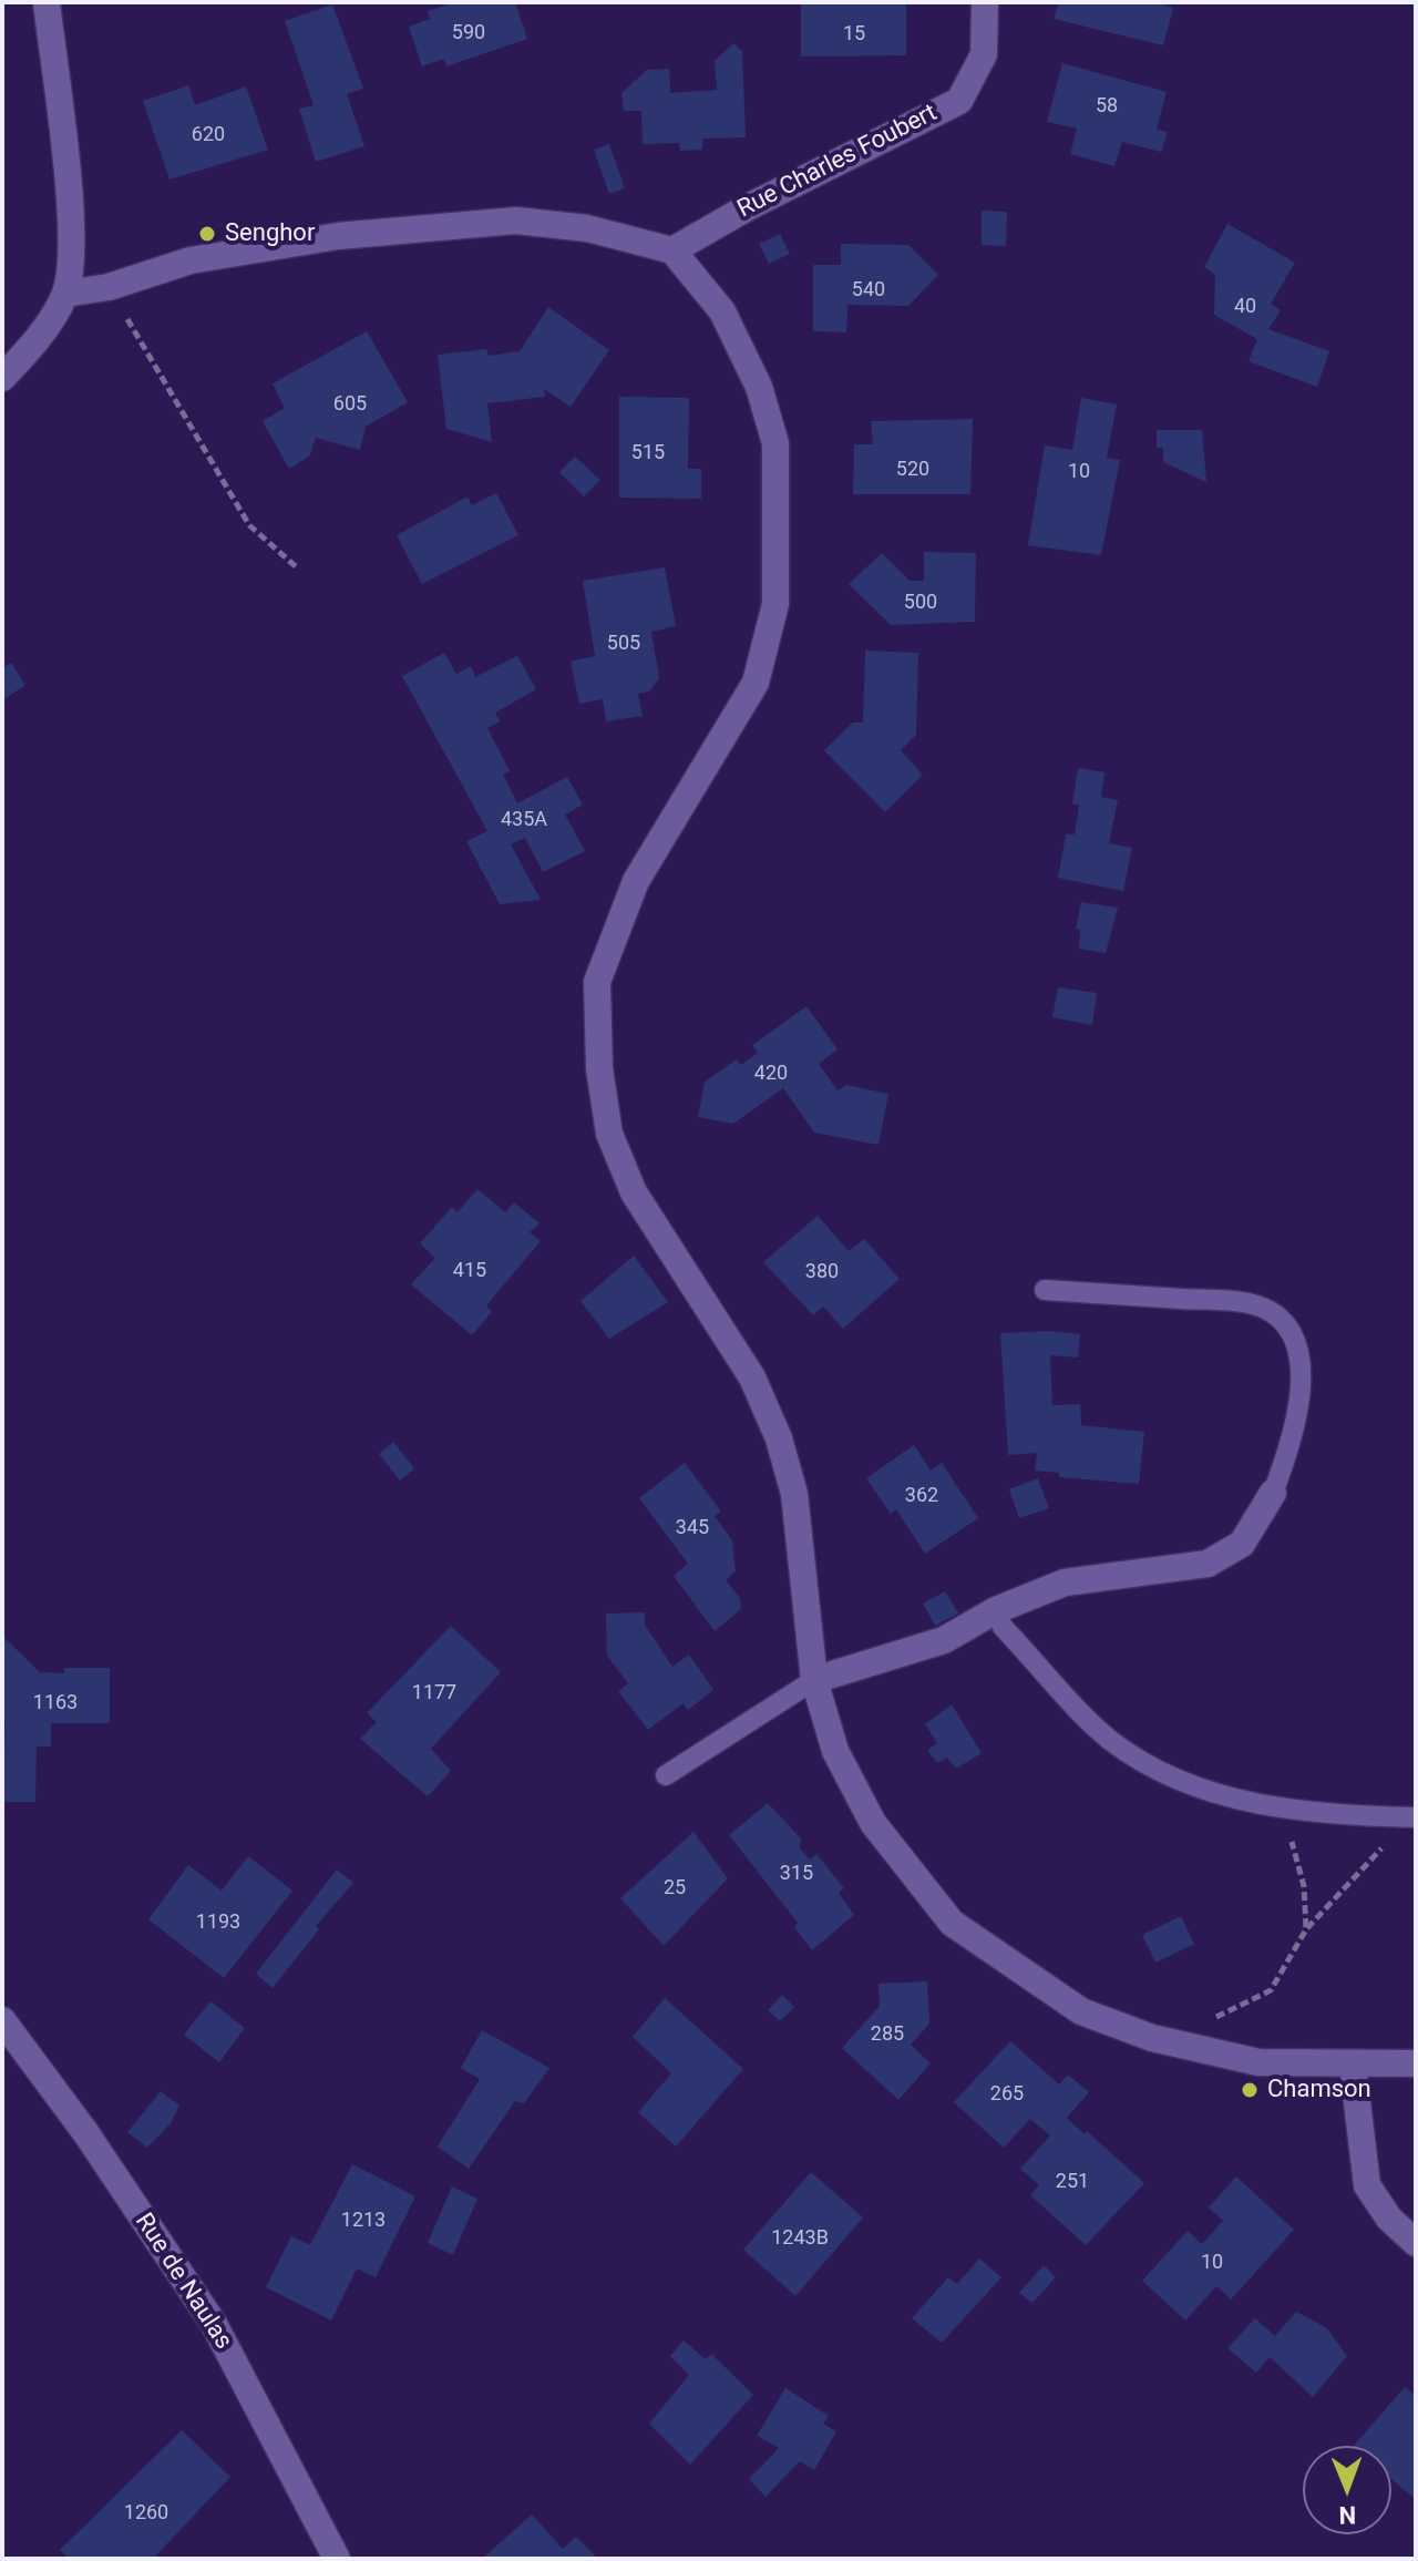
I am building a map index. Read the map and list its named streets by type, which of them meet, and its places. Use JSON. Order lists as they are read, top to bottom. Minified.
{"streets":{"street":["Rue Charles Foubert","Rue de Naulas"]},"places":["Senghor","Chamson"],"house_numbers":["590","15","58","620","540","40","605","515","520","10","500","505","435A","420","415","380","362","345","1177","1163","315","25","1193","285","265","251","1213","1243B","10","1260"],"north":"bottom"}
